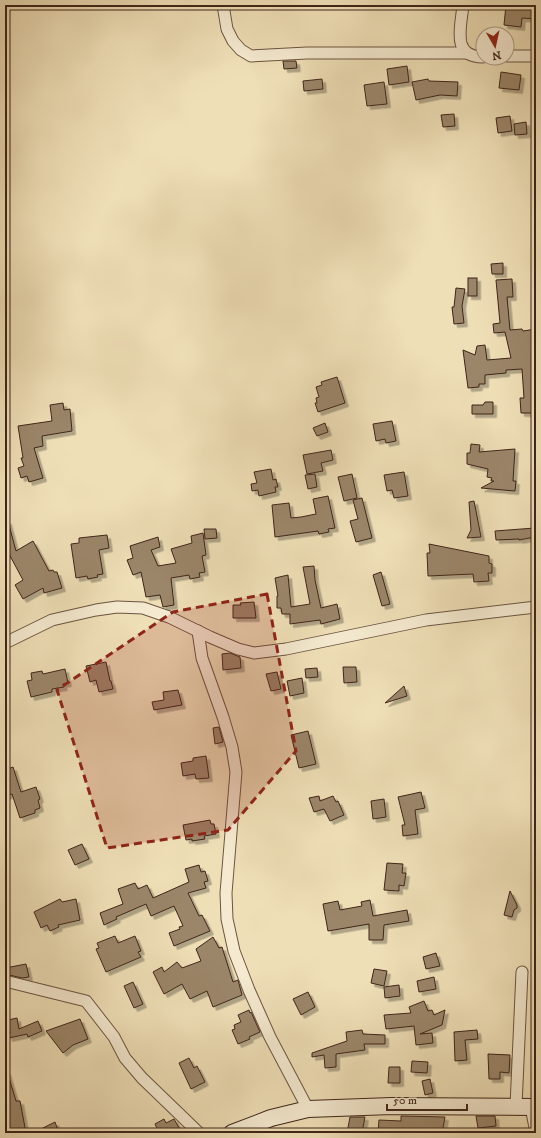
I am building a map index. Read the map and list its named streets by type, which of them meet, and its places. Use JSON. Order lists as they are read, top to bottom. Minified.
{"scale_bar":"50 m","north":"bottom"}
